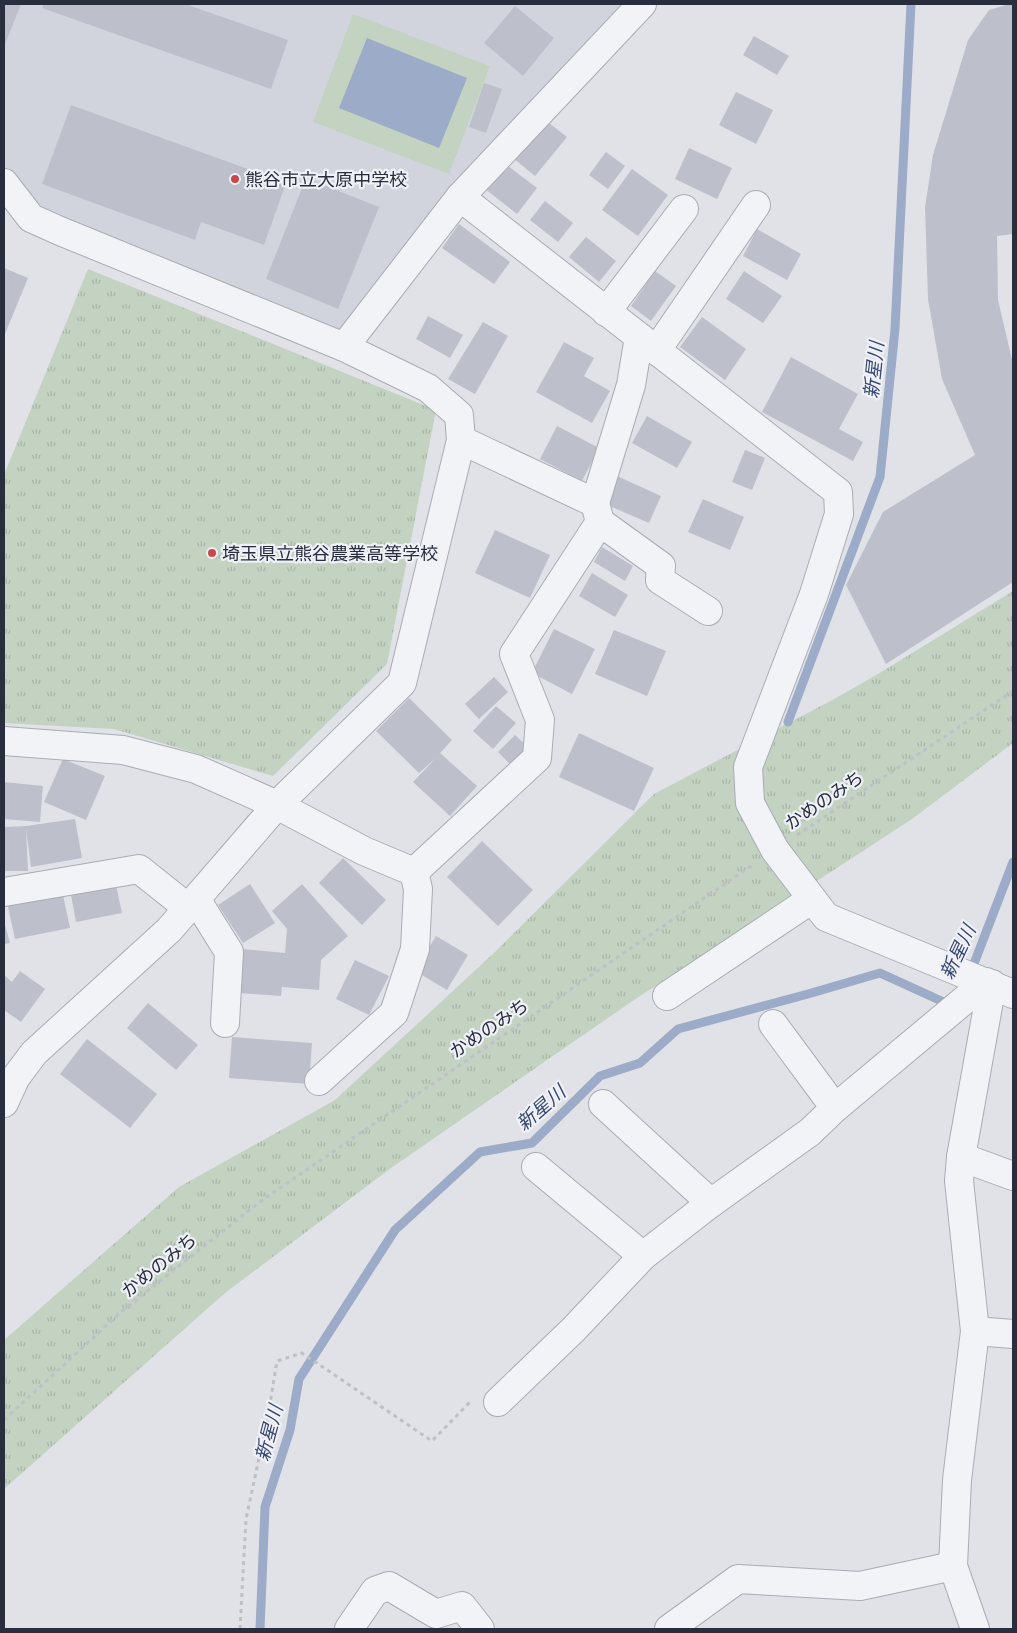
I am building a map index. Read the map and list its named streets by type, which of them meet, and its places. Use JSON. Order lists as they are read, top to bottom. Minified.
{"streets":{"path":["かめのみち"]},"water":["新星川"],"places":["熊谷市立大原中学校","埼玉県立熊谷農業高等学校"]}
